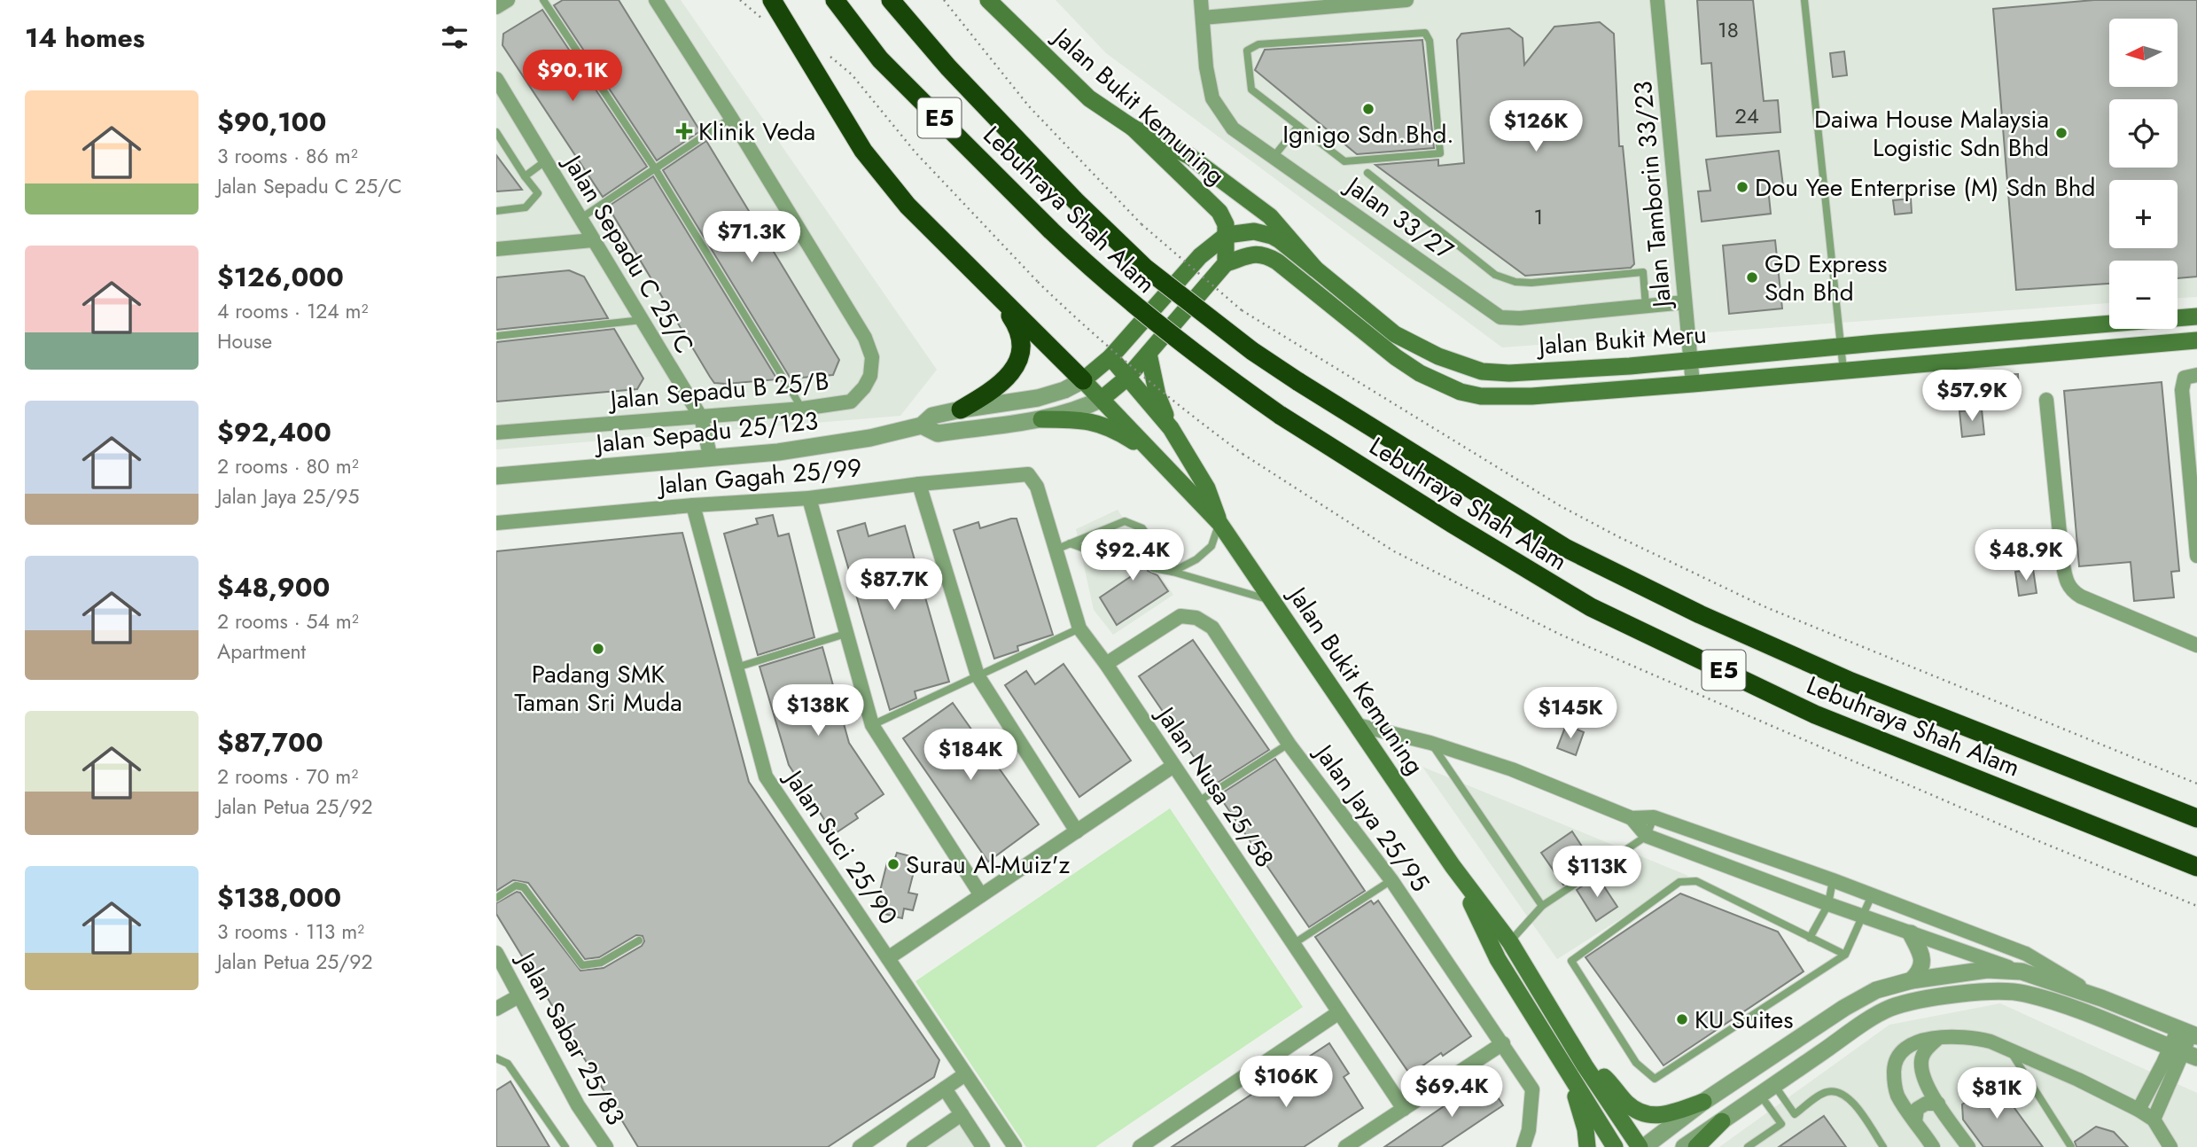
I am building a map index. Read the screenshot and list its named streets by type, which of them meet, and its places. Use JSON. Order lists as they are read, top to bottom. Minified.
{"streets":{"highway":["E5","Lebuhraya Shah Alam"],"main road":["Jalan Bukit Kemuning","Jalan Bukit Meru","Jalan Sepadu 25/123"],"street":["Jalan Tamborin 33/23","Jalan 33/27","Jalan Sepadu C 25/C","Jalan Sepadu B 25/B","Jalan Gagah 25/99","Jalan Nusa 25/58","Jalan Jaya 25/95","Jalan Suci 25/90","Jalan Sabar 25/83"]},"crossings":[["Jalan Bukit Kemuning","Jalan Bukit Meru"],["Jalan Bukit Kemuning","Jalan Sepadu 25/123"],["Jalan Tamborin 33/23","Jalan 33/27"],["Jalan Tamborin 33/23","Jalan Bukit Meru"],["Jalan Sepadu C 25/C","Jalan Sepadu B 25/B"],["Jalan Sepadu C 25/C","Jalan Sepadu 25/123"],["Jalan Gagah 25/99","Jalan Nusa 25/58"],["Jalan Gagah 25/99","Jalan Suci 25/90"],["Jalan Nusa 25/58","Jalan Jaya 25/95"]],"places":{"other":["Ignigo Sdn.Bhd.","Daiwa House Malaysia Logistic Sdn Bhd","Dou Yee Enterprise (M) Sdn Bhd","GD Express Sdn Bhd","Padang SMK Taman Sri Muda","Surau Al-Muiz'z","KU Suites"],"health":["Klinik Veda"]},"house_numbers":["18","24","1"],"north":"left","page":{"heading":"14 homes","map_buttons":["+","−"],"price":["$90.1K","$126K","$71.3K","$57.9K","$92.4K","$48.9K","$87.7K","$138K","$145K","$184K","$113K","$106K","$69.4K","$81K"],"list":[{"name":"$90,100","note":"3 rooms · 86 m² · Jalan Sepadu C 25/C"},{"name":"$126,000","note":"4 rooms · 124 m² · House"},{"name":"$92,400","note":"2 rooms · 80 m² · Jalan Jaya 25/95"},{"name":"$48,900","note":"2 rooms · 54 m² · Apartment"},{"name":"$87,700","note":"2 rooms · 70 m² · Jalan Petua 25/92"},{"name":"$138,000","note":"3 rooms · 113 m² · Jalan Petua 25/92"}]}}
